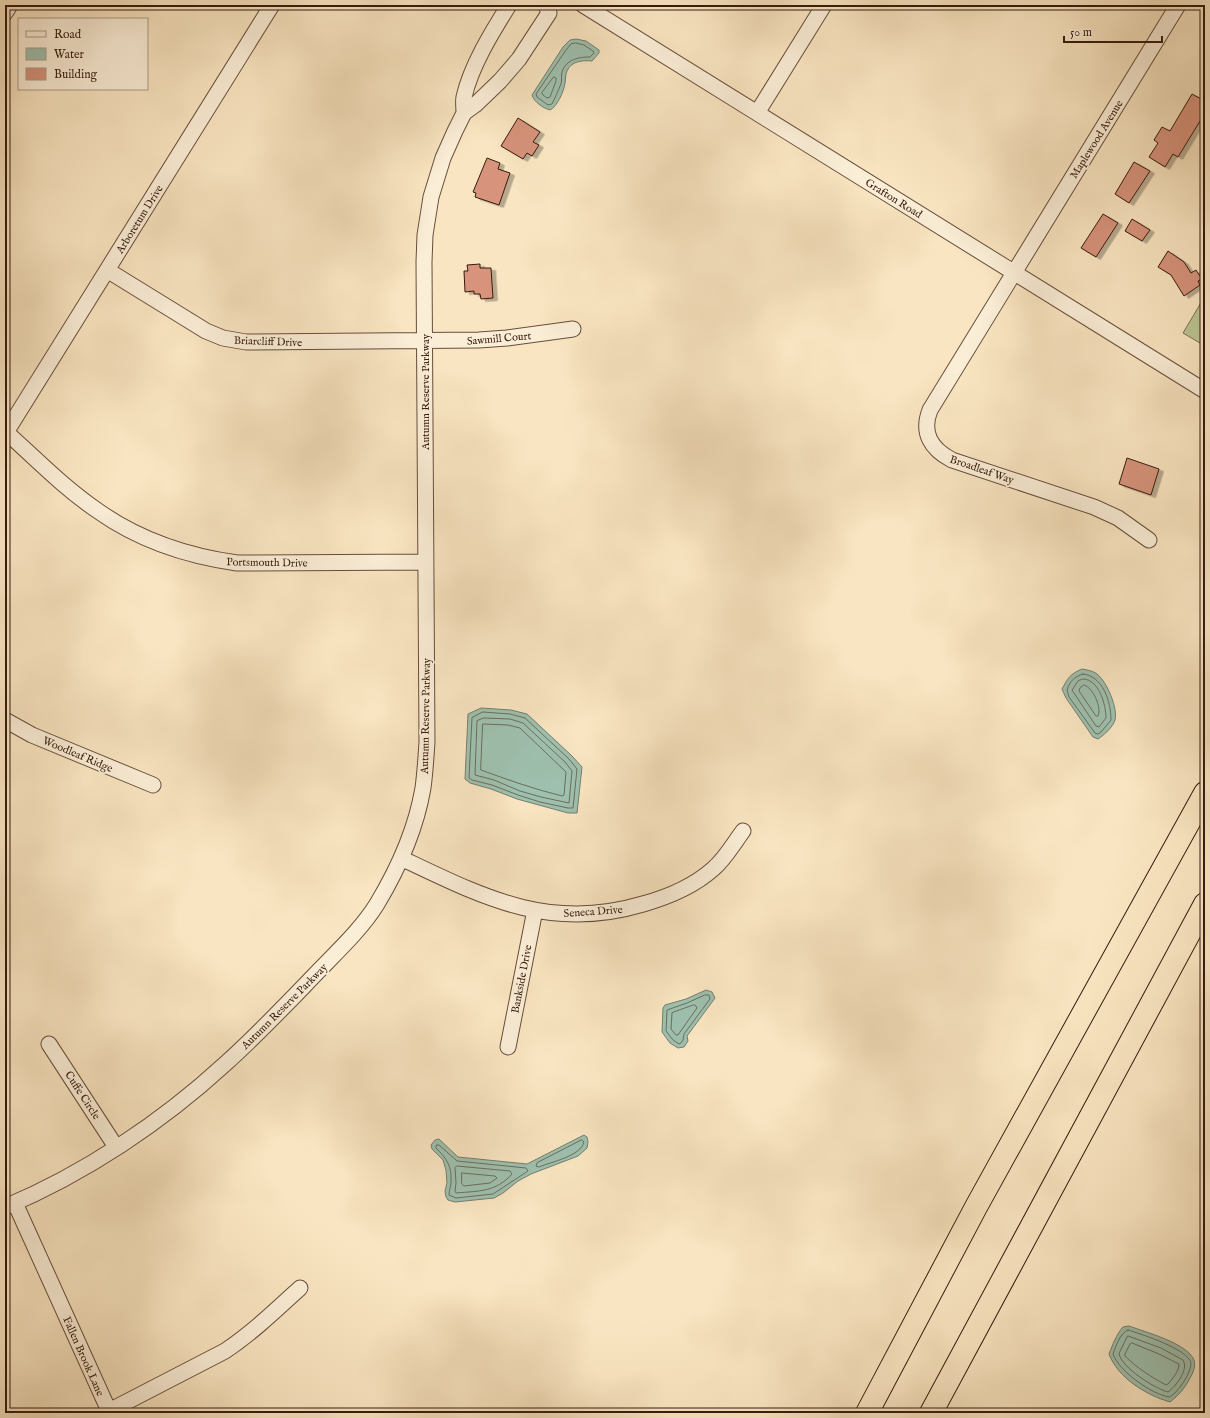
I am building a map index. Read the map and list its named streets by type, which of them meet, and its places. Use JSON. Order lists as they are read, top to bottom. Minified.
{"streets":{"street":["Maplewood Avenue","Grafton Road","Arboretum Drive","Sawmill Court","Briarcliff Drive","Autumn Reserve Parkway","Broadleaf Way","Portsmouth Drive","Woodleaf Ridge","Seneca Drive","Bankside Drive","Cuffe Circle","Fallen Brook Lane"]},"crossings":[["Maplewood Avenue","Grafton Road"],["Maplewood Avenue","Broadleaf Way"],["Grafton Road","Broadleaf Way"],["Arboretum Drive","Briarcliff Drive"],["Arboretum Drive","Portsmouth Drive"],["Sawmill Court","Briarcliff Drive"],["Sawmill Court","Autumn Reserve Parkway"],["Briarcliff Drive","Autumn Reserve Parkway"],["Autumn Reserve Parkway","Portsmouth Drive"],["Autumn Reserve Parkway","Seneca Drive"],["Autumn Reserve Parkway","Cuffe Circle"],["Autumn Reserve Parkway","Fallen Brook Lane"],["Seneca Drive","Bankside Drive"]],"legend":["Road","Water","Building"],"scale_bar":"50 m"}
